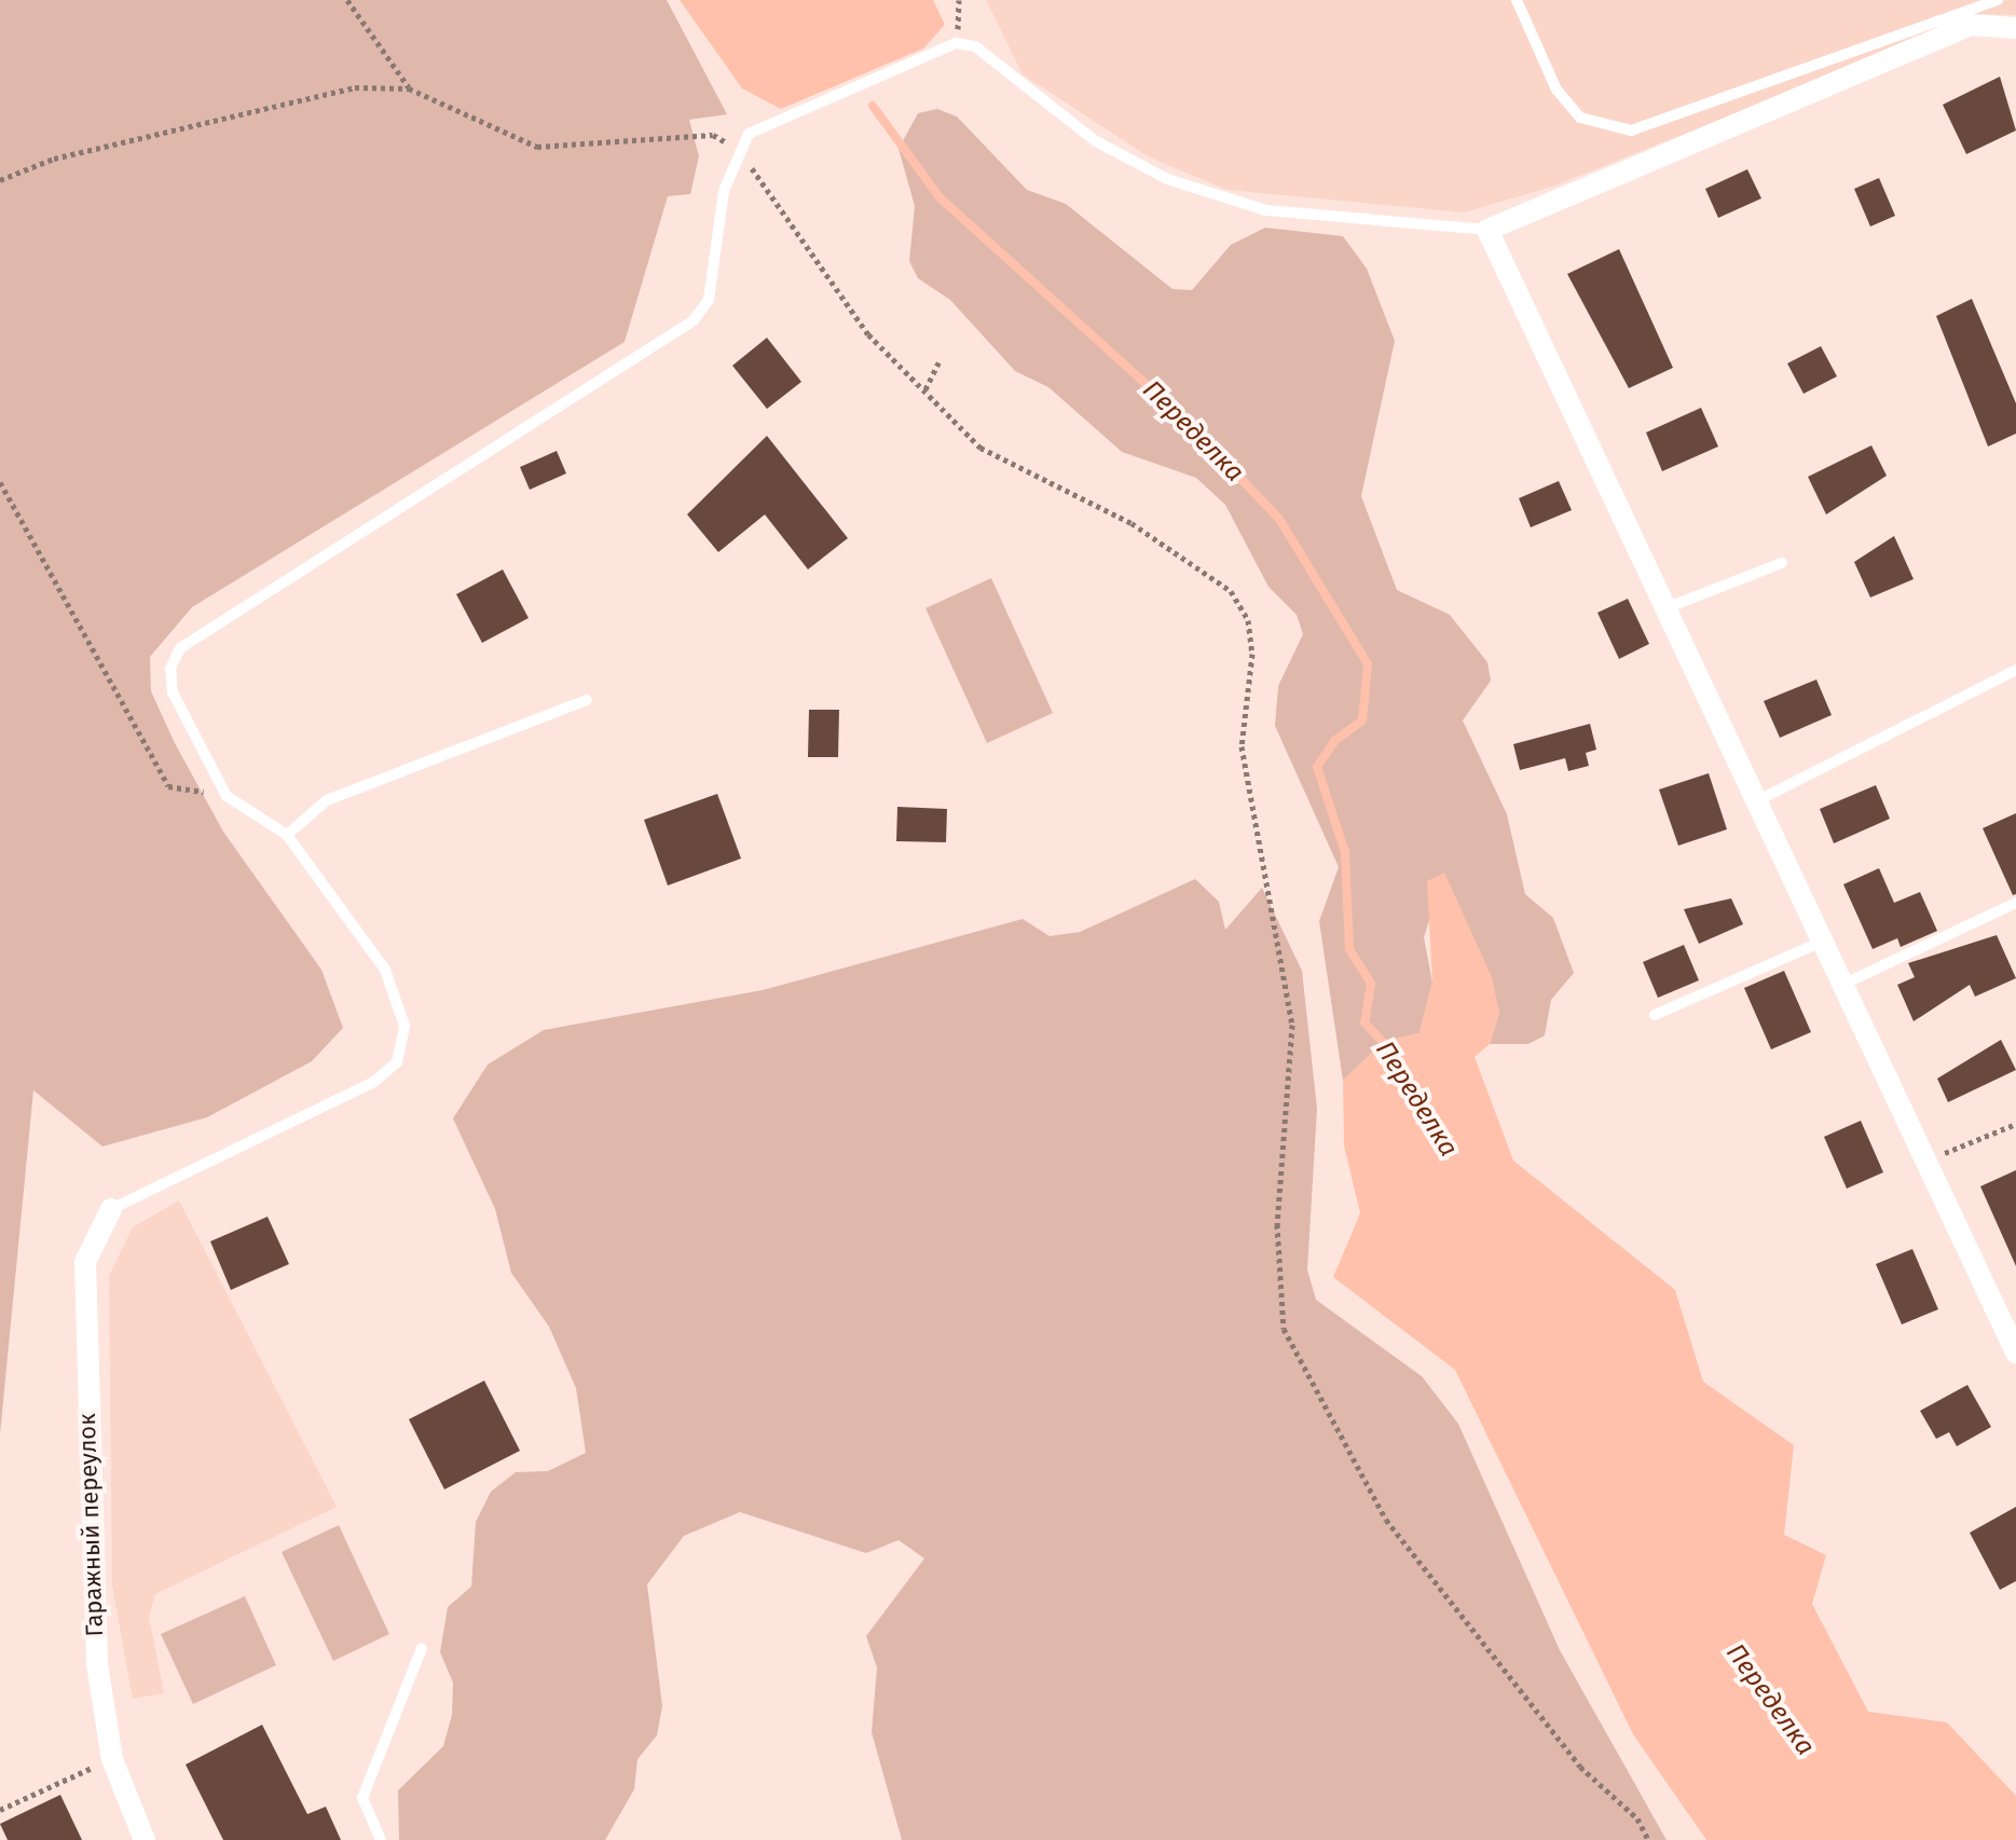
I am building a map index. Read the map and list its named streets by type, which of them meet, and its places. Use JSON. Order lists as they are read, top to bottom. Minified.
{"streets":{"street":["Гаражный переулок"]},"water":["Переделка"]}
